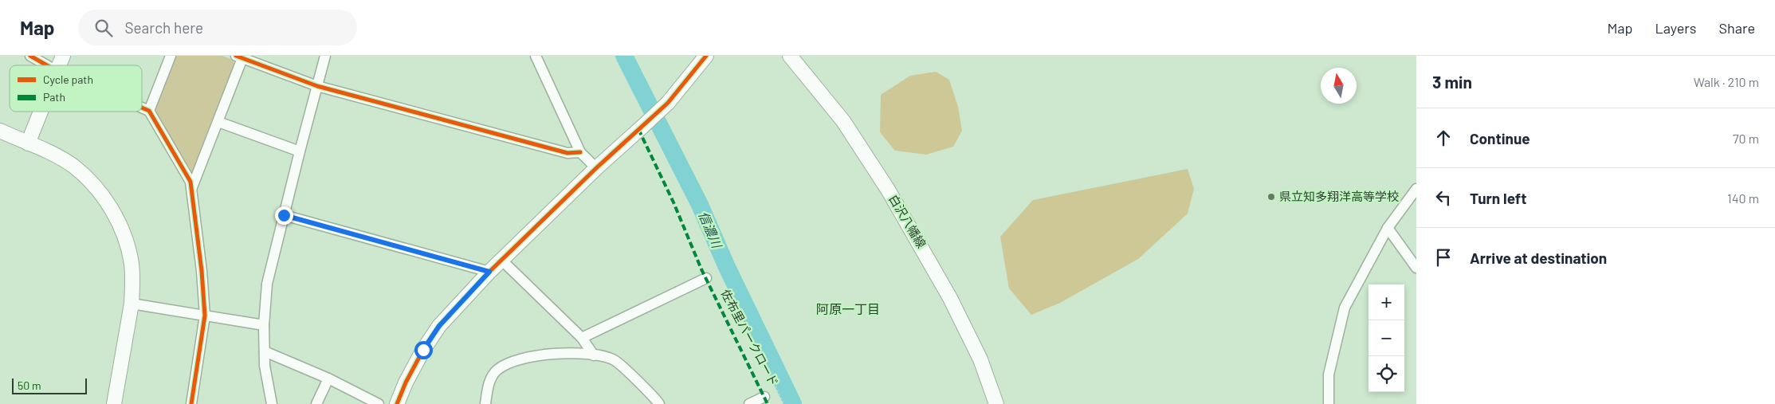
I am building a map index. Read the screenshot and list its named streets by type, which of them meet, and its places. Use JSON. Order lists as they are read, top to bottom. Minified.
{"streets":{"street":["白沢八幡線"],"path":["佐布里パークロード"]},"districts":["阿原一丁目"],"water":["信濃川"],"places":["県立知多翔洋高等学校"],"legend":["Cycle path","Path"],"scale_bar":"50 m","north":"top","page":{"header":"Map","search":"Search here","nav":["Map","Layers","Share"],"heading":["3 min","Walk · 210 m"],"list":[["Continue","70 m"],["Turn left","140 m"],"Arrive at destination"],"map_buttons":["+","−"],"scale":"50 m"}}
